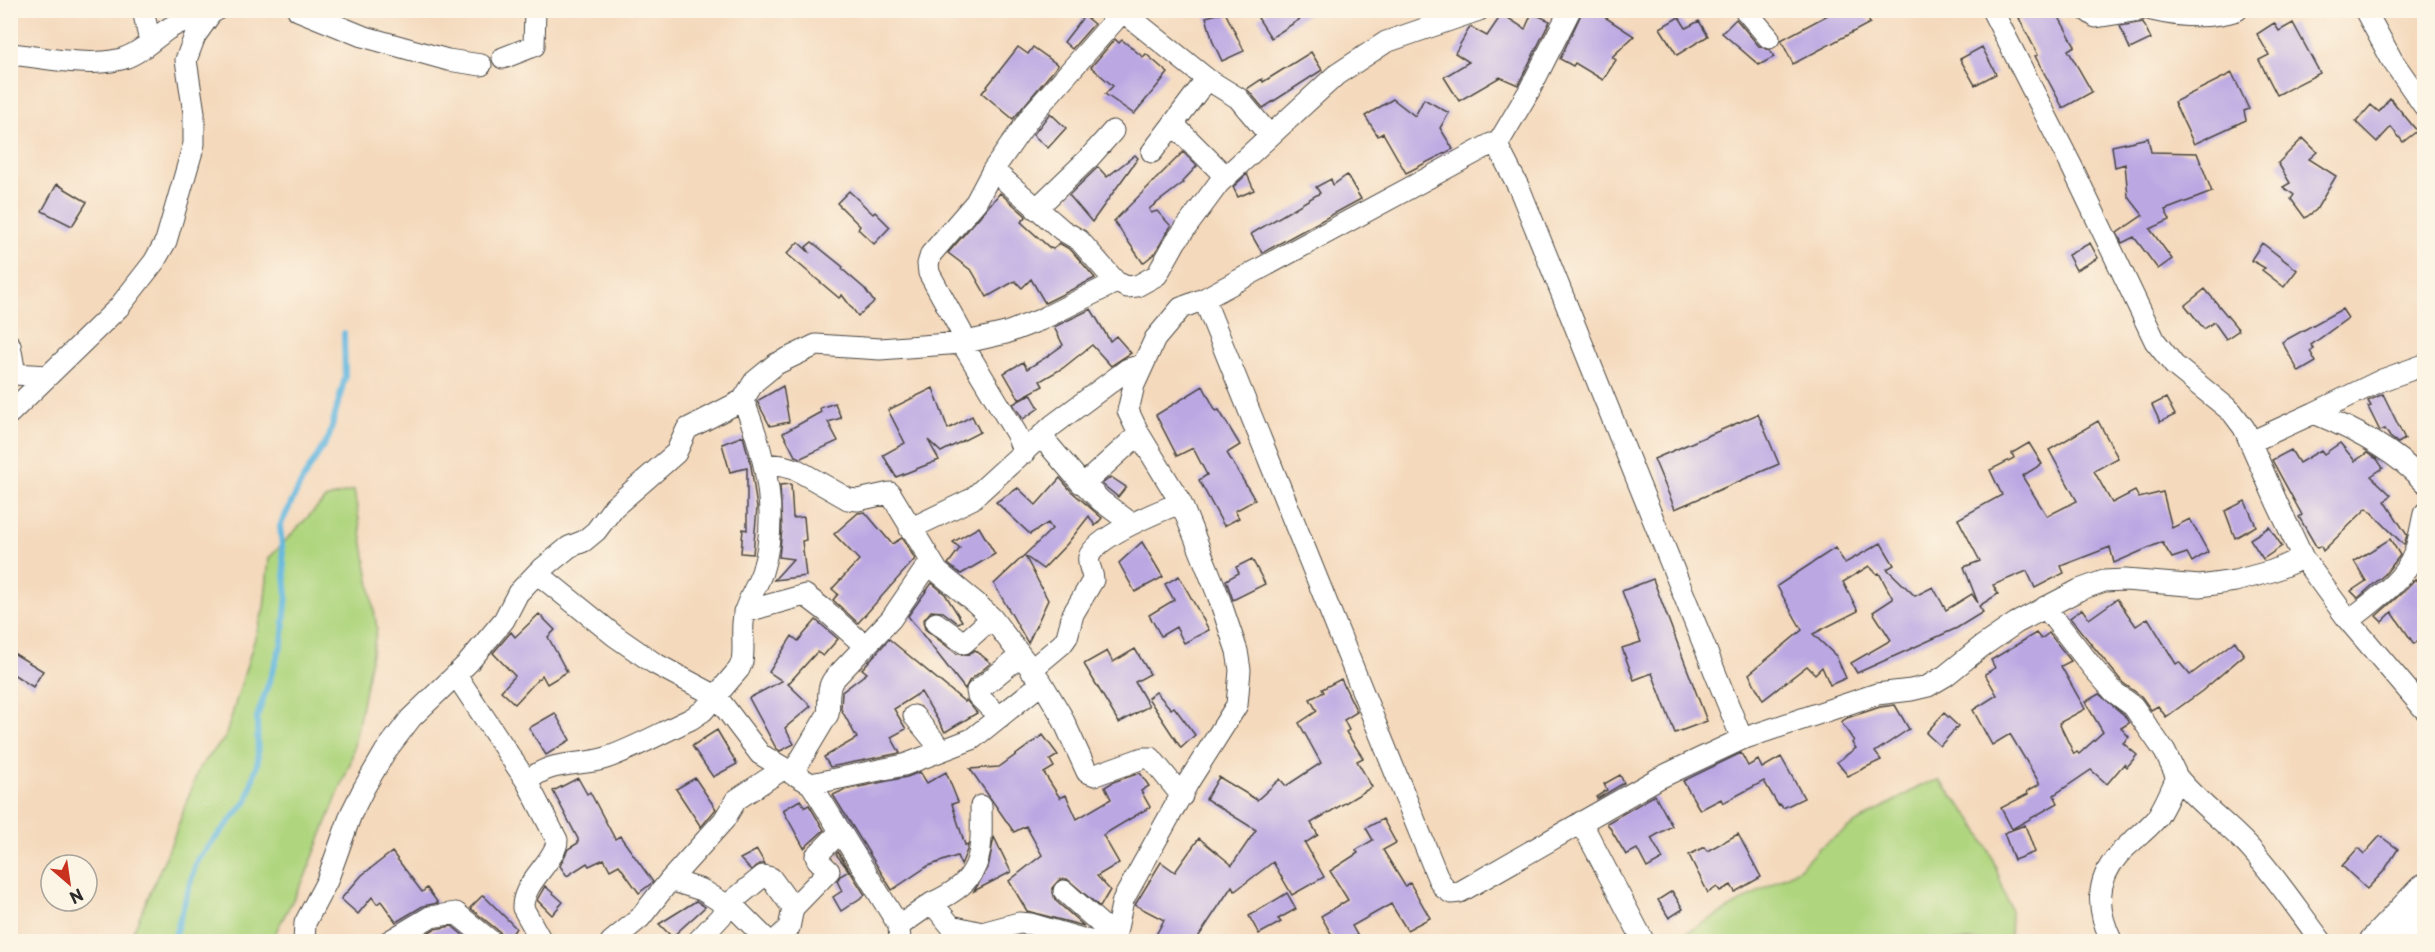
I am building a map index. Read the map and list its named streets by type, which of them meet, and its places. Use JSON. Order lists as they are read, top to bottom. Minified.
{"north":"bottom right"}
